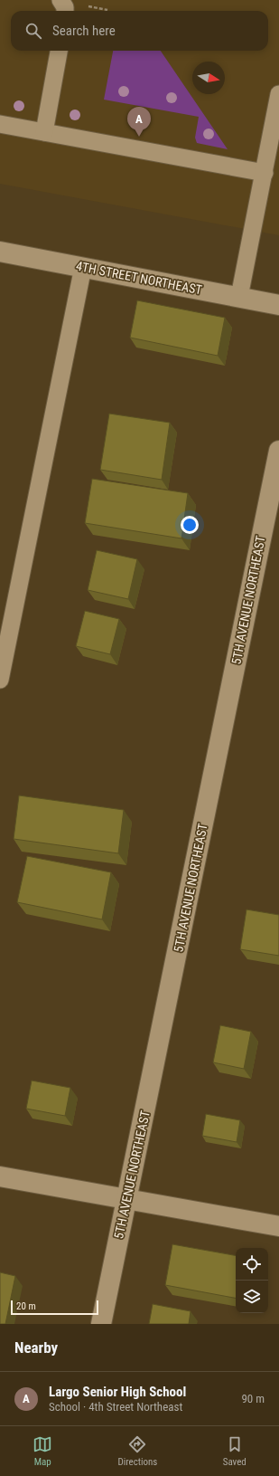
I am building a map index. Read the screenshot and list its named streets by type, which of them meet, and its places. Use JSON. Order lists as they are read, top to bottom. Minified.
{"streets":{"street":["4TH STREET NORTHEAST","5TH AVENUE NORTHEAST"]},"scale_bar":"20 m","north":"right","page":{"search":"Search here","pins":"A","scale":"20 m","heading":"Nearby","list":[{"mark":"A","name":"Largo Senior High School","note":"School · 4th Street Northeast","value":"90 m"}],"nav":["Map","Directions","Saved"]}}
